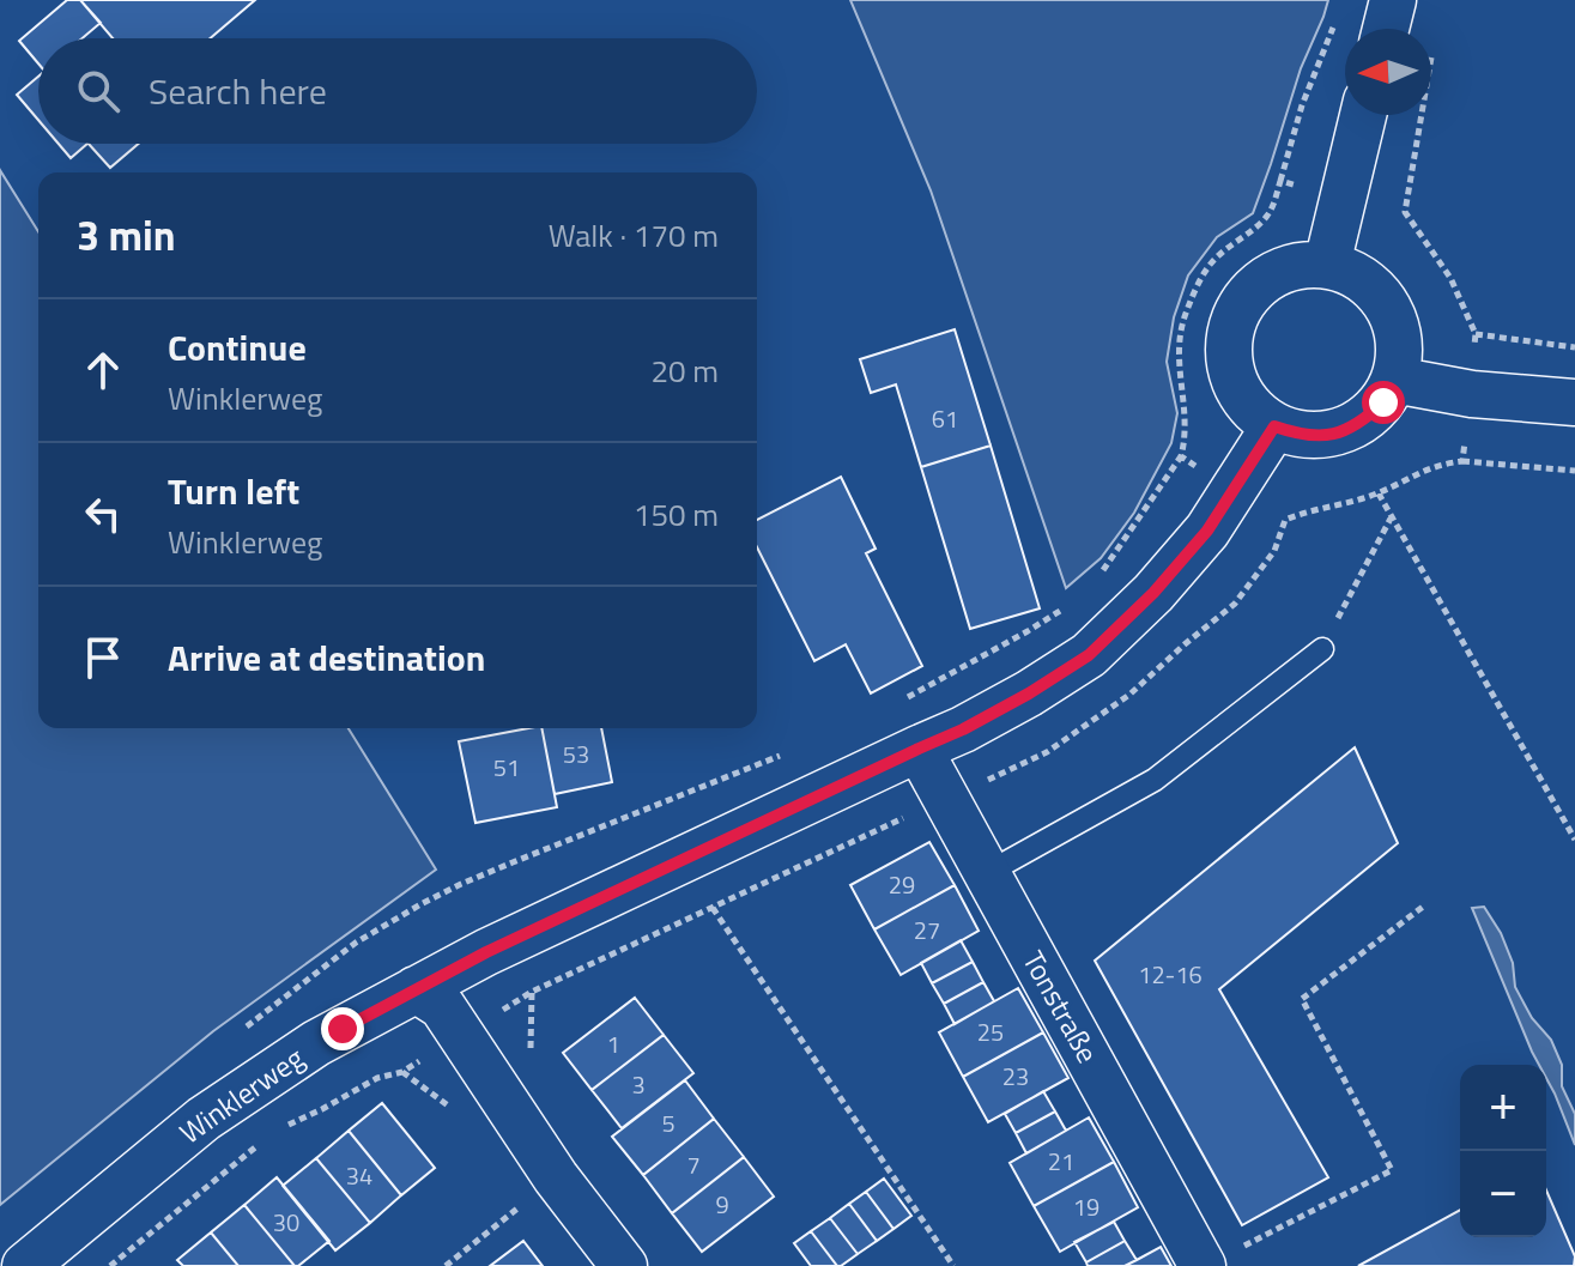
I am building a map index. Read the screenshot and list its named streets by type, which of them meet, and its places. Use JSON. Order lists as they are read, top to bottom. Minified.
{"streets":{"street":["Tonstraße","Winklerweg"]},"crossings":[["Tonstraße","Winklerweg"]],"house_numbers":["61","53","51","29","27","12-16","25","1","23","3","5","21","7","34","9","19","30"],"north":"left","page":{"search":"Search here","heading":["3 min","Walk · 170 m"],"list":[["Continue","Winklerweg","20 m"],["Turn left","Winklerweg","150 m"],"Arrive at destination"],"map_buttons":["+","−"]}}
